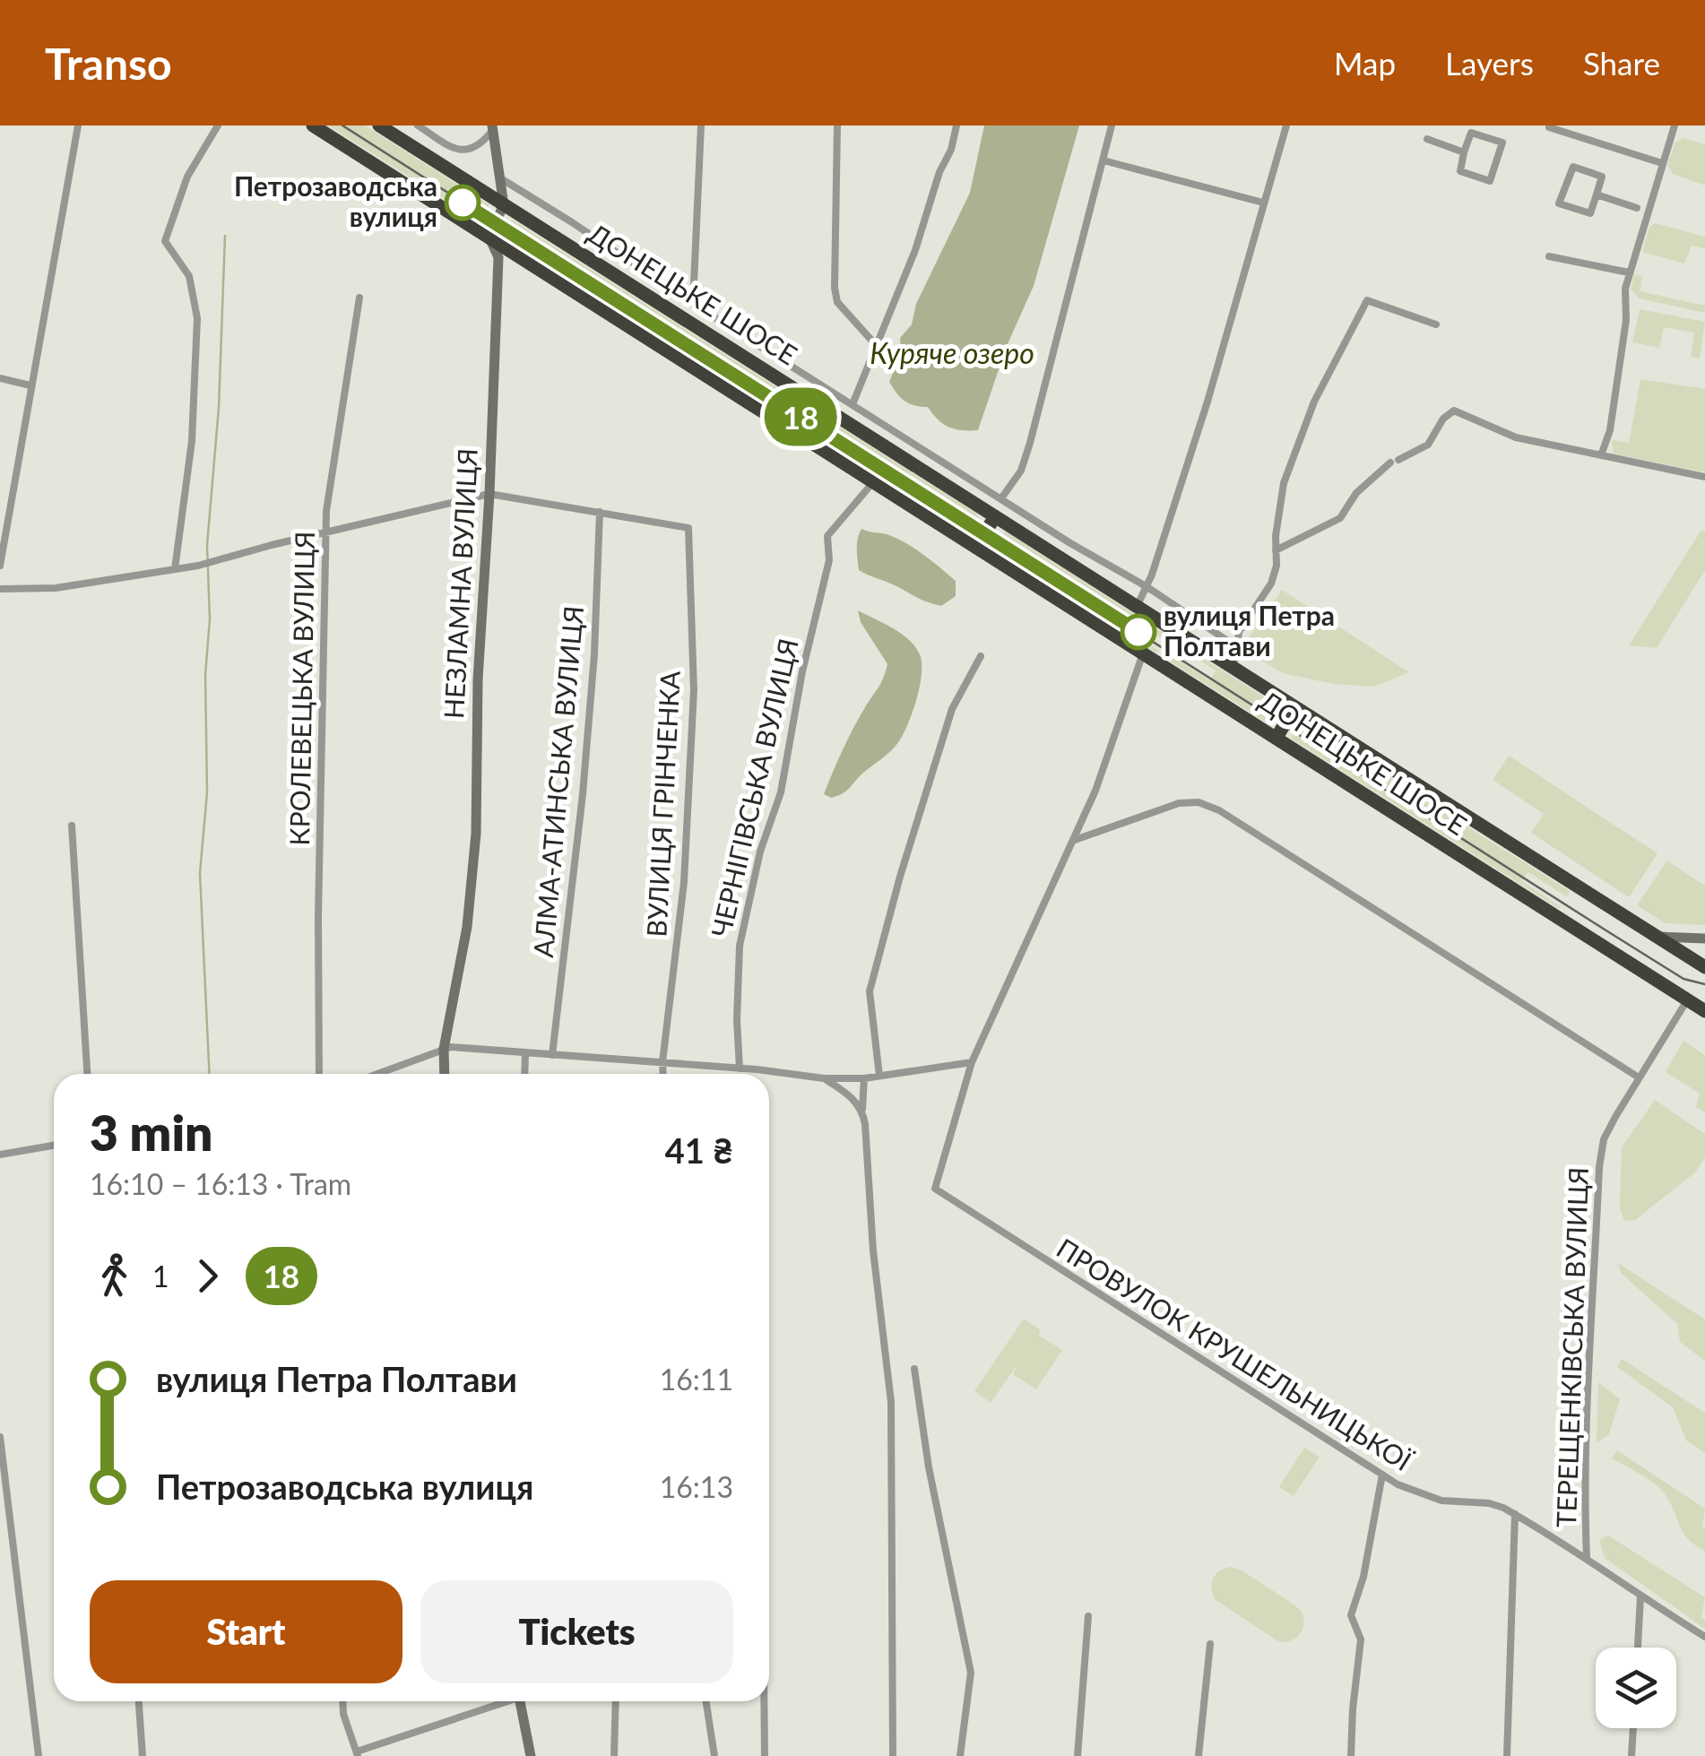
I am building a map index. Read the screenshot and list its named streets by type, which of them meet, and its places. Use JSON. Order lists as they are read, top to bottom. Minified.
{"streets":{"highway":["ДОНЕЦЬКЕ ШОСЕ"],"street":["НЕЗЛАМНА ВУЛИЦЯ","КРОЛЕВЕЦЬКА ВУЛИЦЯ","АЛМА-АТИНСЬКА ВУЛИЦЯ","ЧЕРНІГІВСЬКА ВУЛИЦЯ","ВУЛИЦЯ ГРІНЧЕНКА","ТЕРЕЩЕНКІВСЬКА ВУЛИЦЯ","ПРОВУЛОК КРУШЕЛЬНИЦЬКОЇ"]},"crossings":[["ДОНЕЦЬКЕ ШОСЕ","НЕЗЛАМНА ВУЛИЦЯ"],["ДОНЕЦЬКЕ ШОСЕ","ЧЕРНІГІВСЬКА ВУЛИЦЯ"],["ДОНЕЦЬКЕ ШОСЕ","ТЕРЕЩЕНКІВСЬКА ВУЛИЦЯ"],["АЛМА-АТИНСЬКА ВУЛИЦЯ","ВУЛИЦЯ ГРІНЧЕНКА"],["ТЕРЕЩЕНКІВСЬКА ВУЛИЦЯ","ПРОВУЛОК КРУШЕЛЬНИЦЬКОЇ"]],"water":["Куряче озеро"],"places":["Петрозаводська вулиця","вулиця Петра Полтави"],"lines":["tram line 18"],"page":{"header":"Transo","nav":["Map","Layers","Share"],"on_map":"18","heading":["3 min","16:10 – 16:13 · Tram","41 ₴"],"legs":["1","18"],"list":[{"name":"вулиця Петра Полтави","value":"16:11"},{"name":"Петрозаводська вулиця","value":"16:13"}],"buttons":["Start","Tickets"]}}
